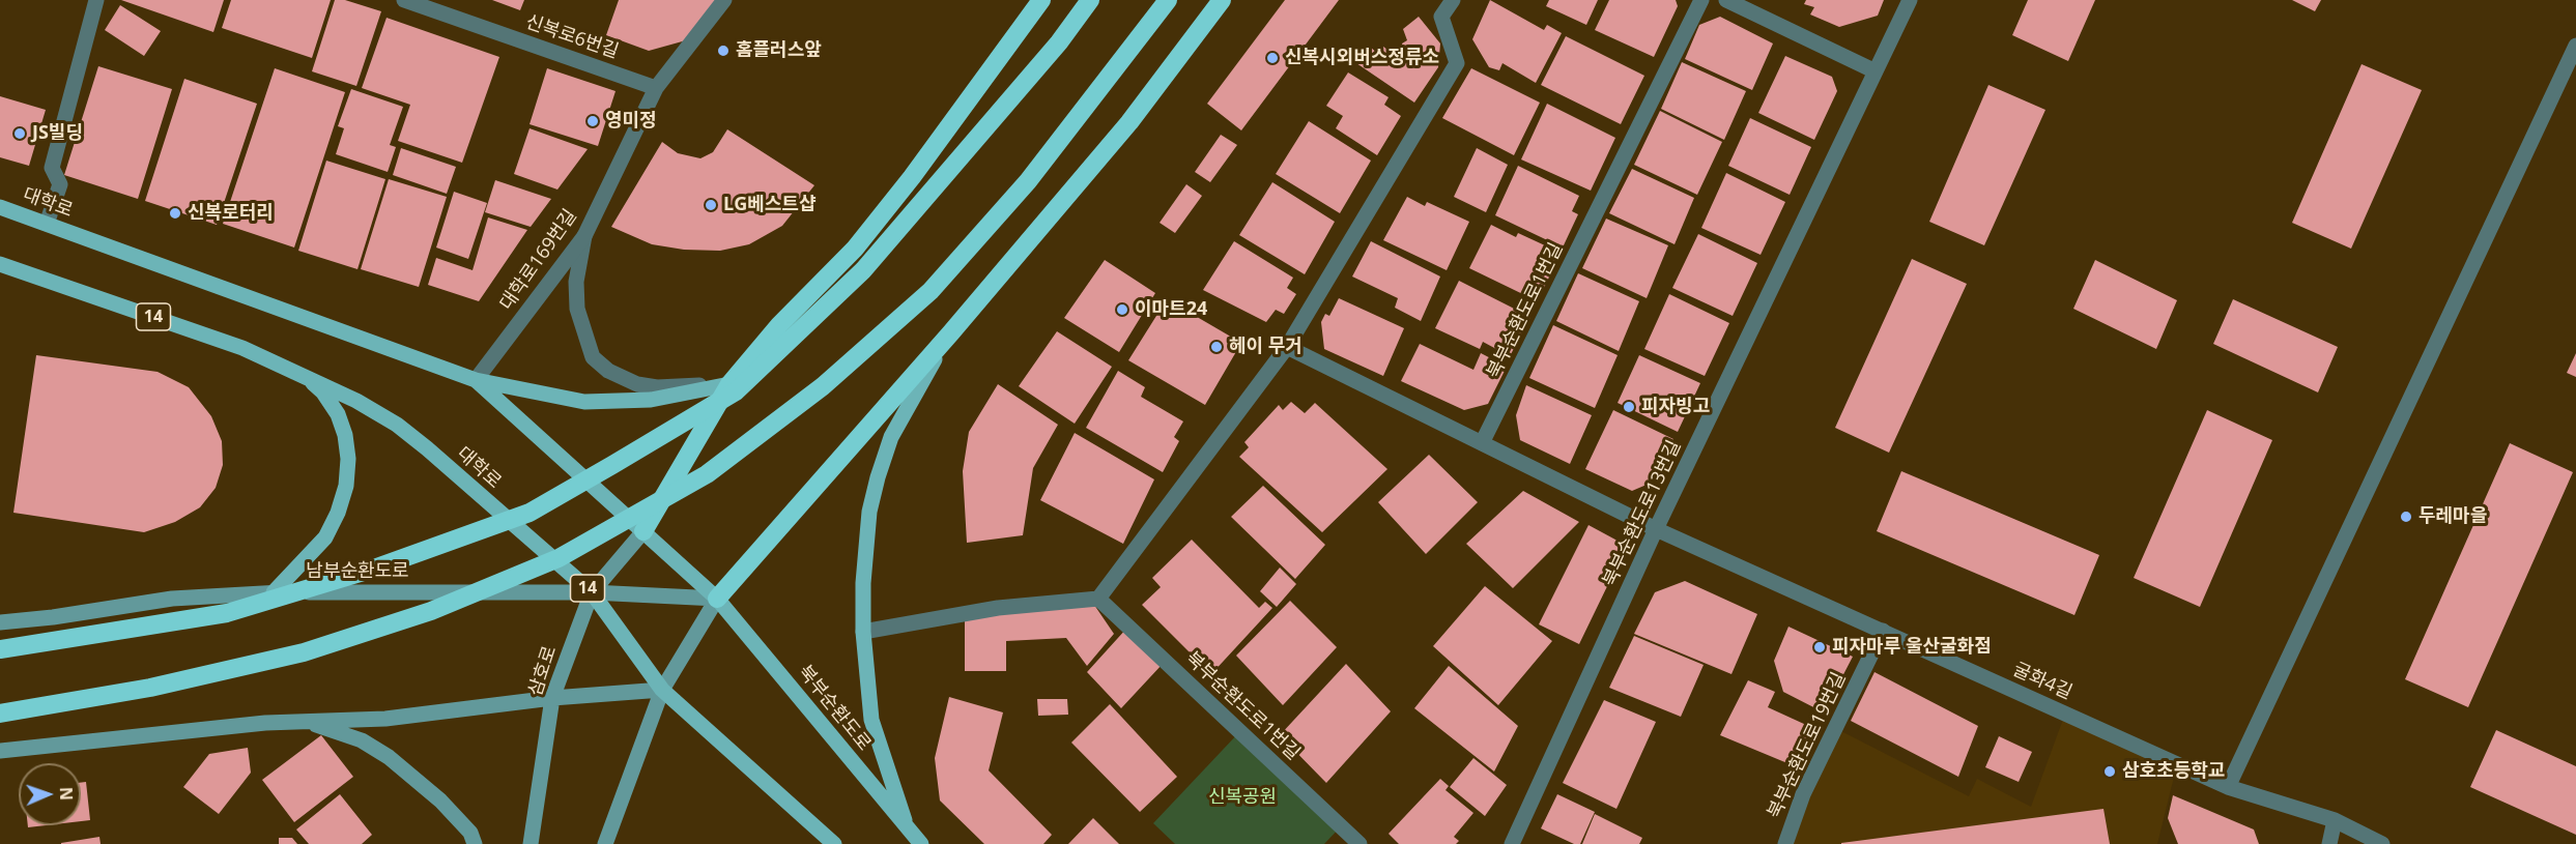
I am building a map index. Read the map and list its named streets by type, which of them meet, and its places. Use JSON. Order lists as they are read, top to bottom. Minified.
{"streets":{"main road":["대학로","14","남부순환도로","삼호로","북부순환도로"],"street":["신복로6번길","대학로169번길","북부순환도로1번길","북부순환도로13번길","굴화4길","북부순환도로19번길"]},"crossings":[["신복로6번길","대학로169번길"],["대학로","대학로169번길"],["대학로","남부순환도로"],["대학로","삼호로"],["대학로","북부순환도로"],["북부순환도로1번길","굴화4길"],["북부순환도로13번길","굴화4길"],["남부순환도로","삼호로"],["남부순환도로","북부순환도로"],["굴화4길","북부순환도로19번길"]],"parks":["신복공원"],"places":["홈플러스앞","신복시외버스정류소","영미정","JS빌딩","LG베스트샵","신복로터리","이마트24","헤이 무거","피자빙고","두레마을","피자마루 울산굴화점","삼호초등학교"],"north":"right"}
